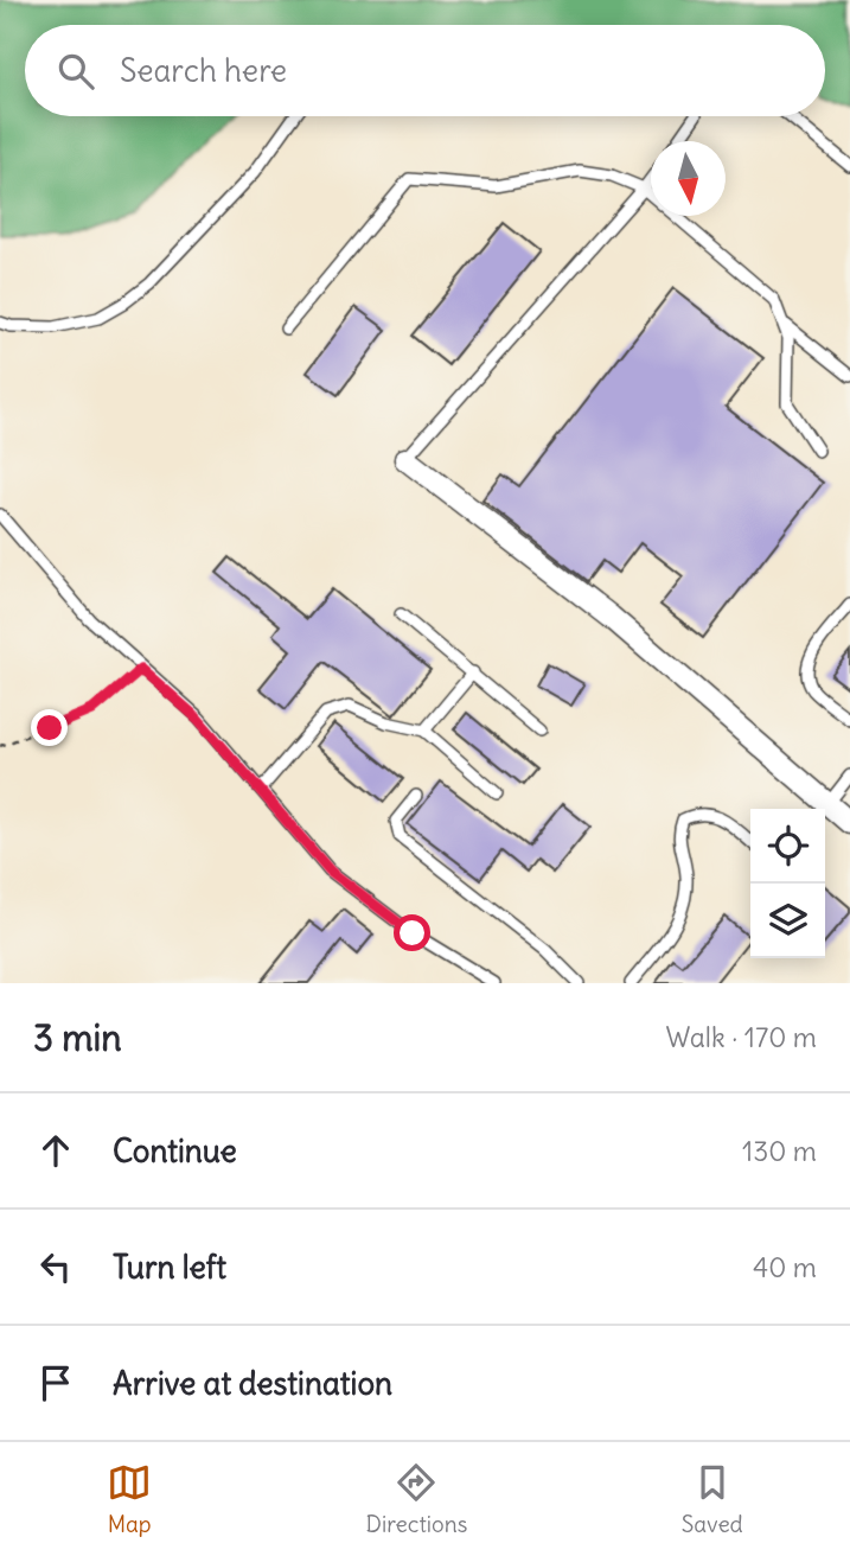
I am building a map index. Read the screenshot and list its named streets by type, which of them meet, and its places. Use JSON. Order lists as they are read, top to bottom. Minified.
{"north":"bottom","page":{"search":"Search here","heading":["3 min","Walk · 170 m"],"list":[["Continue","130 m"],["Turn left","40 m"],"Arrive at destination"],"nav":["Map","Directions","Saved"]}}
